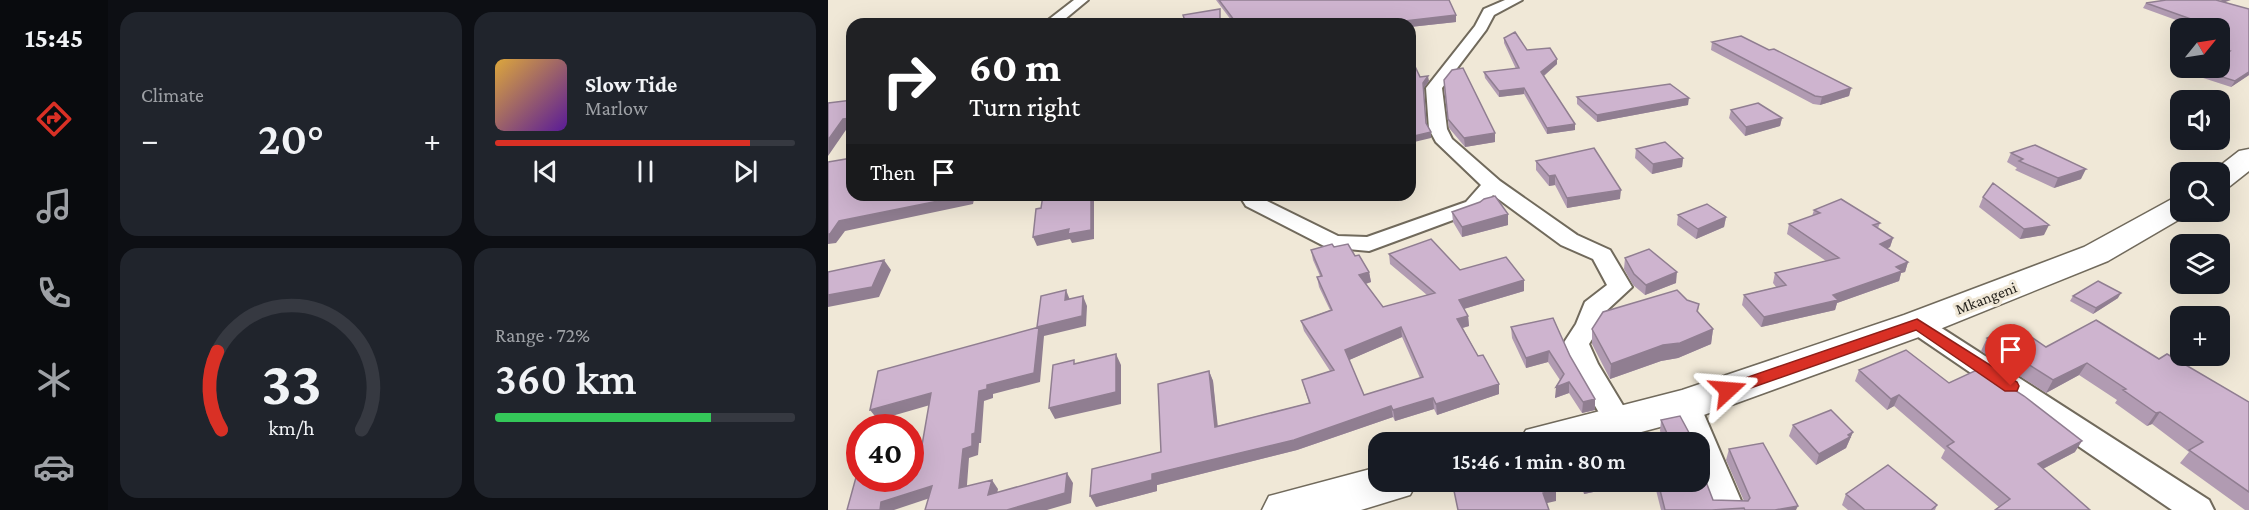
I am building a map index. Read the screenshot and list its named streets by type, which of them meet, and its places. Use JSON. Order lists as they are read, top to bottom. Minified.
{"streets":{"street":["Mkangeni"]},"north":"top right","page":{"tabs":"15:45","tile":["Climate",["Range · 72%","360 km"]],"map_buttons":"+","turn":["60 m","Turn right"],"song":["Slow Tide","Marlow"],"heat":["−","20°","+"],"then":"Then","limit":"40","trip":"15:46 · 1 min · 80 m","gauge":["33","km/h"]}}
